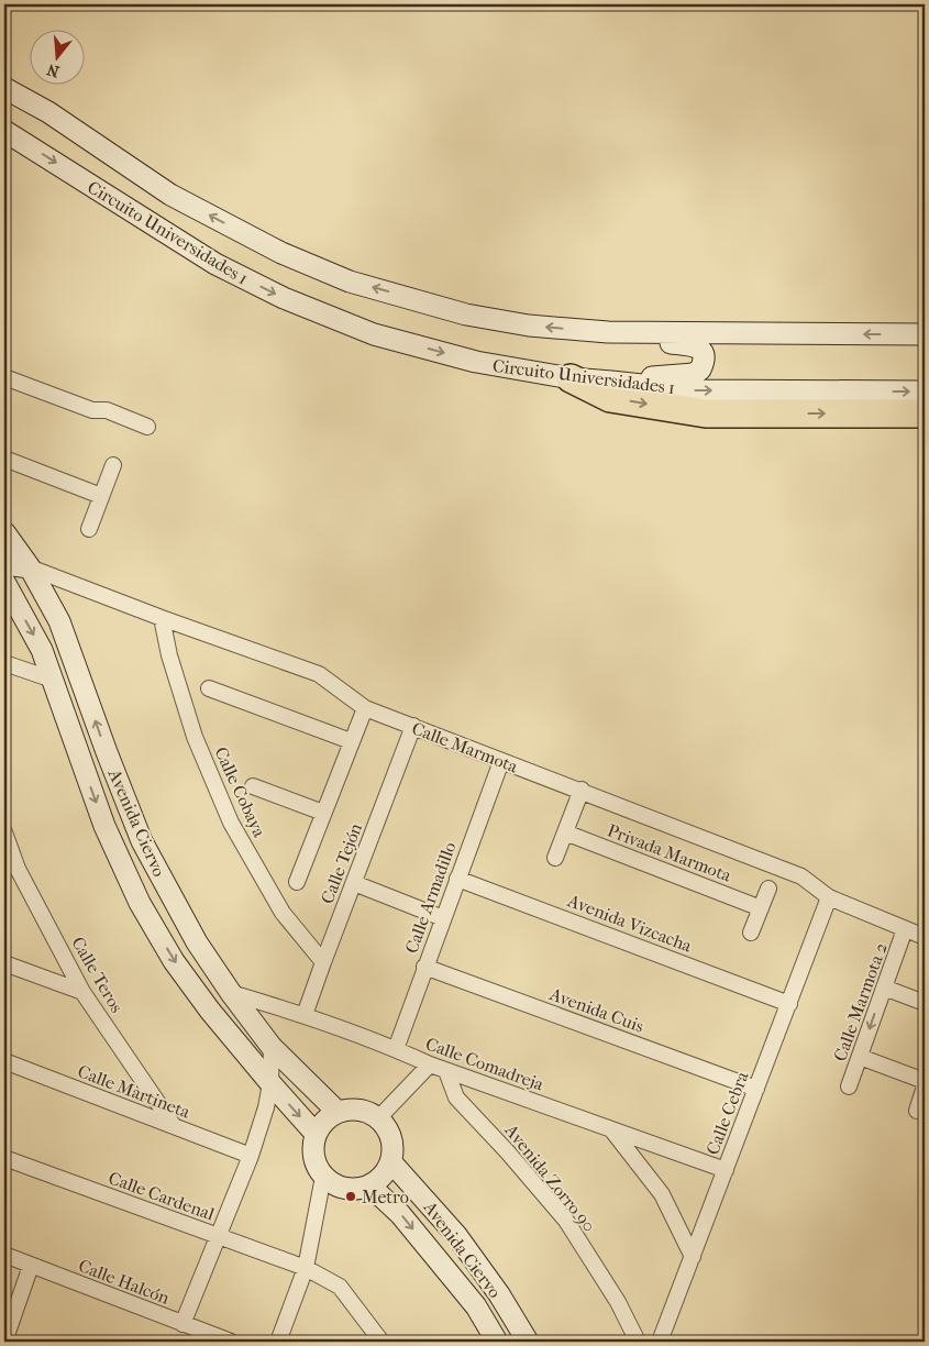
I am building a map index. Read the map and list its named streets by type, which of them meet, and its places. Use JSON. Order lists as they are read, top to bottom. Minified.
{"streets":{"main road":["Circuito Universidades 1","Calle Marmota","Avenida Ciervo"],"street":["Calle Cobaya","Privada Marmota","Calle Tejón","Calle Armadillo","Avenida Vizcacha","Calle Teros","Calle Marmota 2","Avenida Cuis","Calle Comadreja","Calle Martineta","Calle Cebra","Avenida Zorro 90","Calle Cardenal","Calle Halcón"]},"crossings":[["Calle Marmota","Calle Cobaya"],["Calle Marmota","Avenida Ciervo"],["Calle Marmota","Calle Tejón"],["Calle Marmota","Calle Armadillo"],["Calle Marmota","Calle Marmota 2"],["Calle Marmota","Calle Cebra"],["Calle Cobaya","Calle Tejón"],["Avenida Ciervo","Calle Comadreja"],["Calle Tejón","Calle Comadreja"],["Calle Armadillo","Avenida Vizcacha"],["Calle Armadillo","Avenida Cuis"],["Calle Armadillo","Calle Comadreja"],["Avenida Vizcacha","Calle Cebra"],["Calle Teros","Calle Martineta"],["Avenida Cuis","Calle Cebra"],["Calle Comadreja","Calle Cebra"],["Calle Comadreja","Avenida Zorro 90"]],"one_way":["Calle Marmota 2"],"places":["Metro"],"north":"bottom"}
